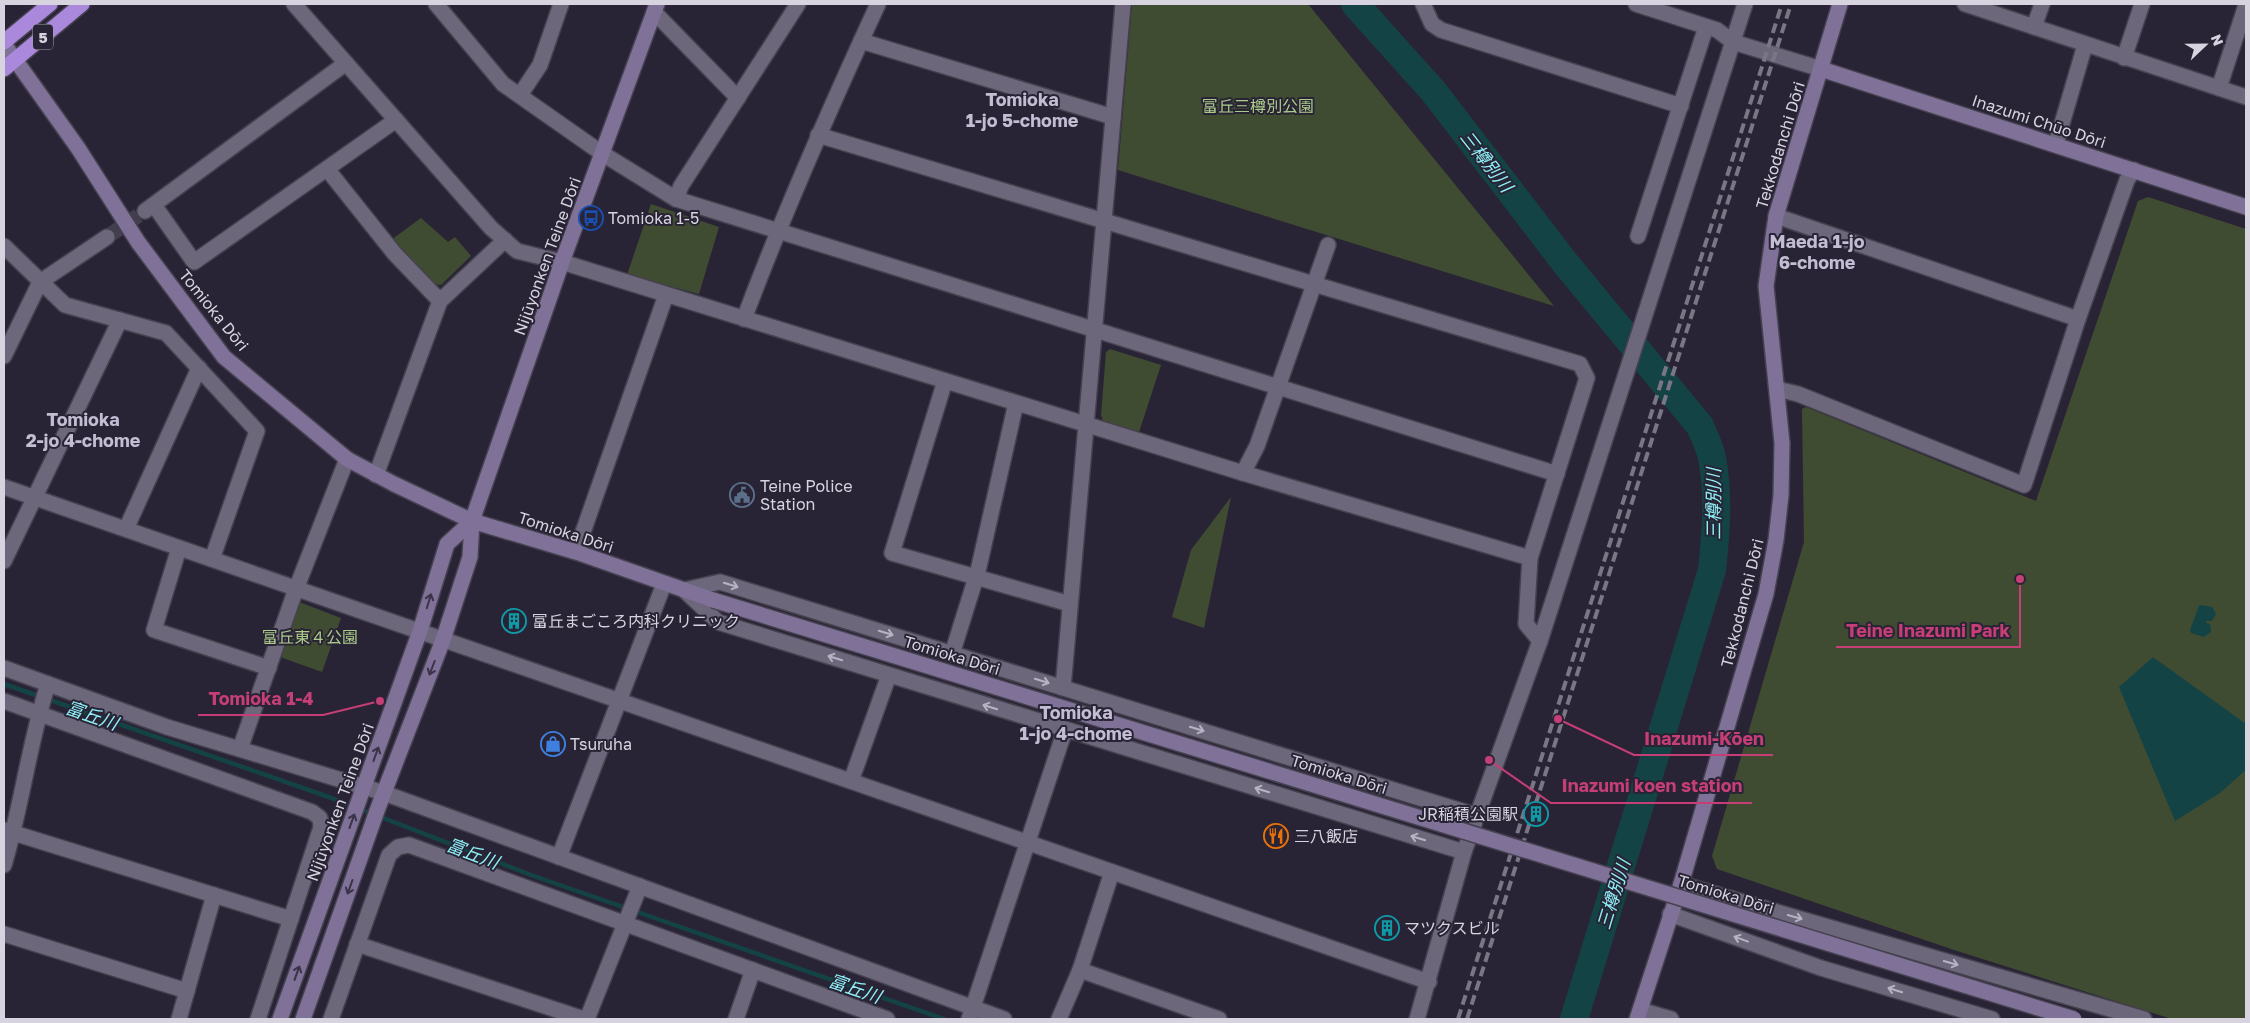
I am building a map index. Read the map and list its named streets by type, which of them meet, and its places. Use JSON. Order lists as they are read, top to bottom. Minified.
{"streets":{"highway":["5"],"street":["Inazumi Chūo Dōri","Tekkodanchi Dōri","Nijūyonken Teine Dōri","Tomioka Dōri"]},"crossings":[["5","Tomioka Dōri"],["Inazumi Chūo Dōri","Tekkodanchi Dōri"],["Nijūyonken Teine Dōri","Tomioka Dōri"]],"districts":["Tomioka 1-jo 5-chome","Maeda 1-jo 6-chome","Tomioka 2-jo 4-chome","Tomioka 1-jo 4-chome"],"water":["三樽別川","富丘川"],"parks":["富丘三樽別公園","富丘東４公園"],"places":{"bus stop":["Tomioka 1-5"],"public building":["Teine Police Station"],"other":["Teine Inazumi Park","Tomioka 1-4","Inazumi-Kōen","Inazumi koen station"],"building":["富丘まごころ内科クリニック","JR稲積公園駅","マツクスビル"],"shop":["Tsuruha"],"restaurant":["三八飯店"]},"north":"right"}
